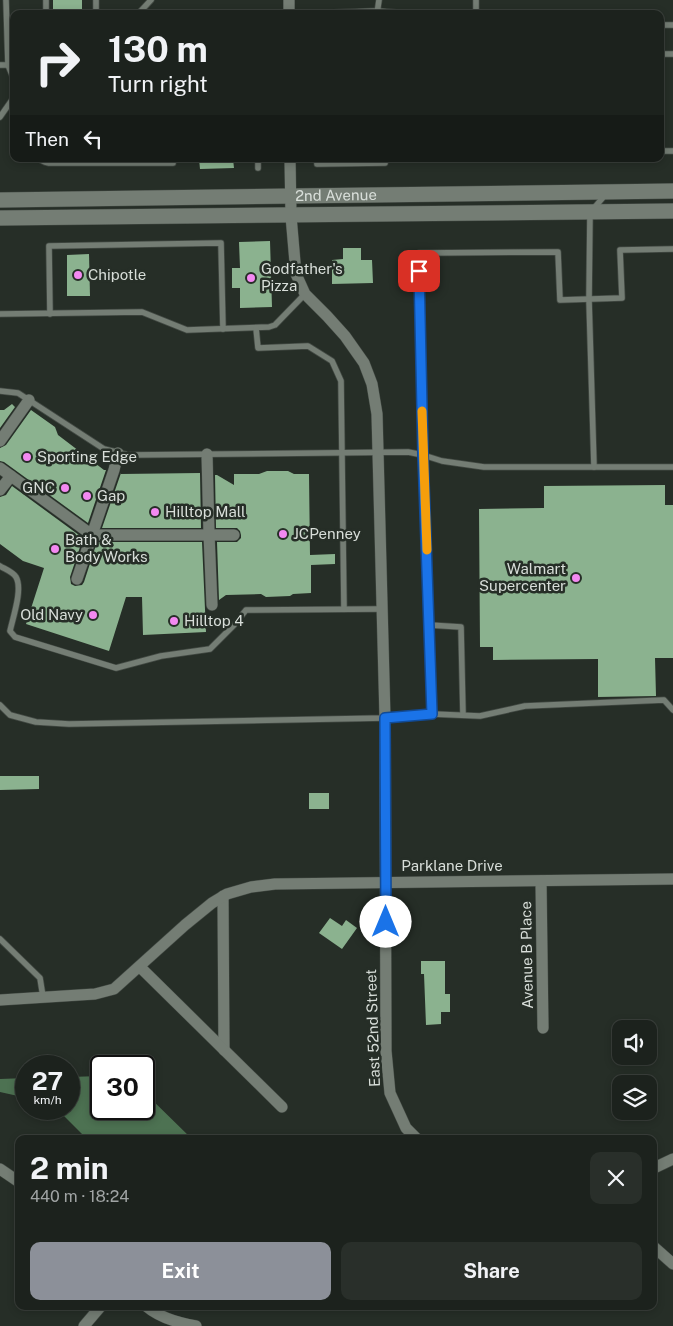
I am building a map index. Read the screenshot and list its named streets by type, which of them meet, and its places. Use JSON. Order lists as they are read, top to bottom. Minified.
{"streets":{"main road":["2nd Avenue"],"street":["Parklane Drive","Avenue B Place","East 52nd Street"]},"crossings":[["Parklane Drive","Avenue B Place"],["Parklane Drive","East 52nd Street"]],"places":["Chipotle","Godfather's Pizza","Sporting Edge","GNC","Gap","Hilltop Mall","JCPenney","Bath & Body Works","Walmart Supercenter","Old Navy","Hilltop 4"],"page":{"turn":["130 m","Turn right"],"then":"Then","speed":"27 km/h","limit":"30","heading":["2 min","440 m · 18:24"],"buttons":["Exit","Share"]}}
